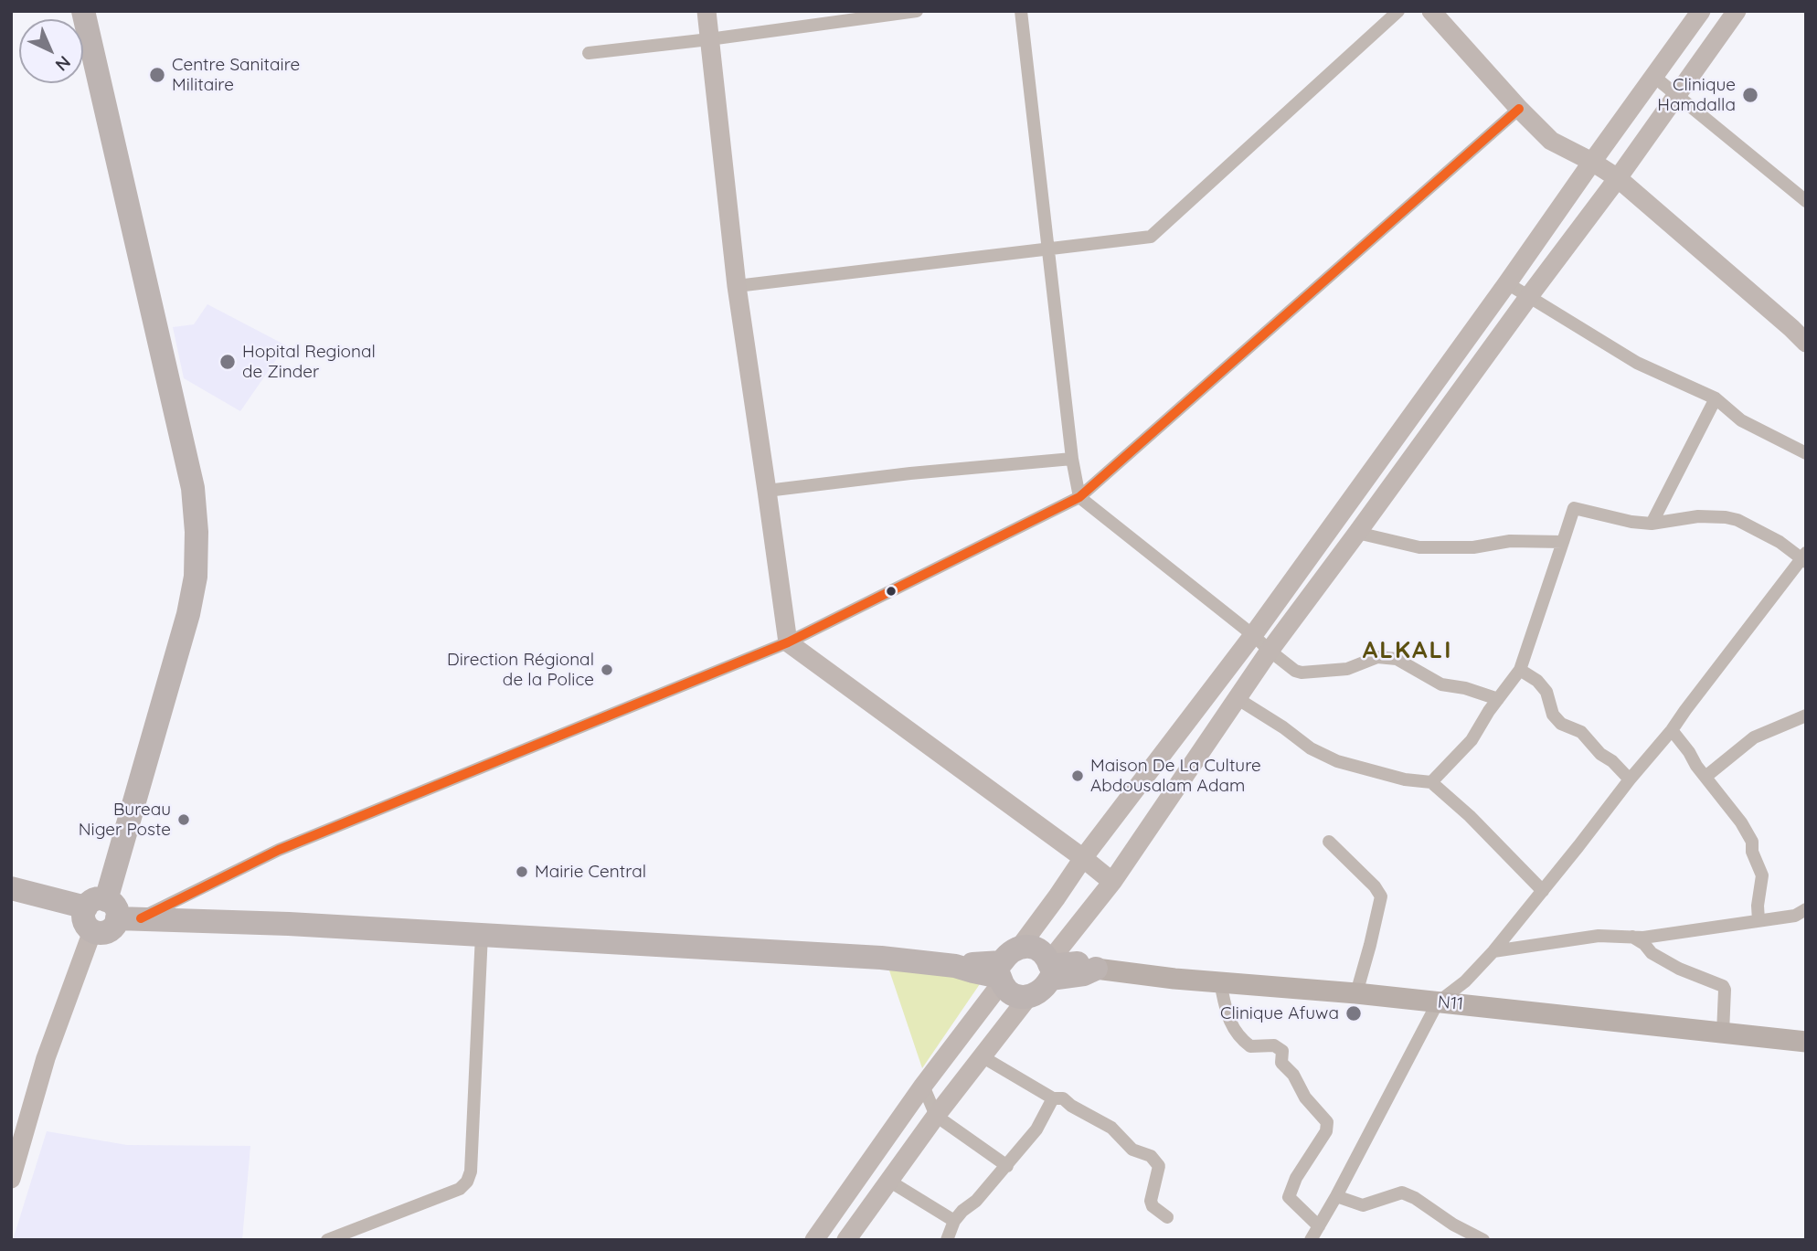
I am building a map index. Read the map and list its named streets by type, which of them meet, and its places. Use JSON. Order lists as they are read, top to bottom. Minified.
{"streets":{"main road":["N11"]},"districts":["ALKALI"],"places":["Centre Sanitaire Militaire","Clinique Hamdalla","Hopital Regional de Zinder","Direction Régional de la Police","Maison De La Culture Abdousalam Adam","Bureau Niger Poste","Mairie Central","Clinique Afuwa"],"north":"bottom right"}
